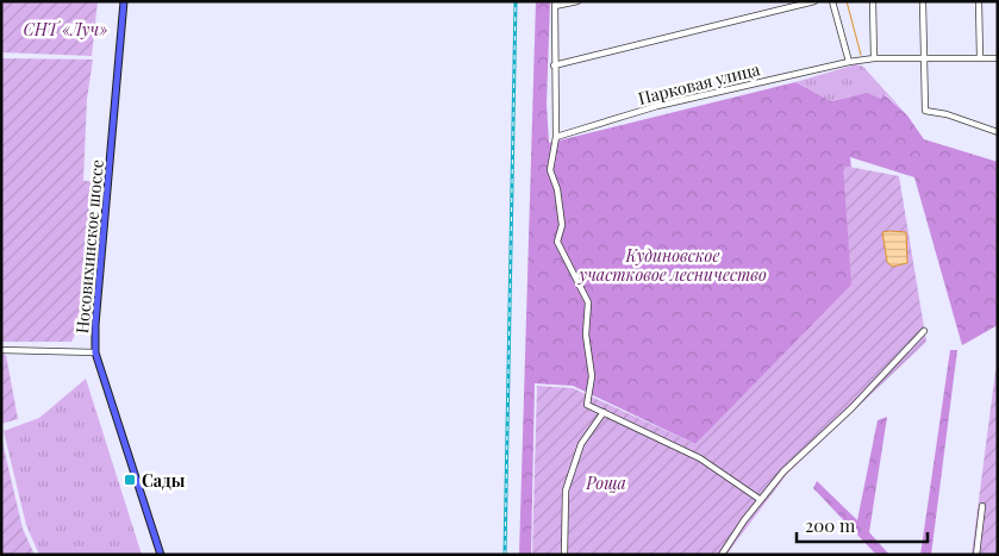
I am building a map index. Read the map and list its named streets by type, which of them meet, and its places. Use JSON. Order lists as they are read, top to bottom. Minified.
{"streets":{"main road":["Носовихинское шоссе"],"street":["Парковая улица"]},"parks":["СНТ «Луч»","Кудиновское участковое лесничество","Роща"],"places":{"transit":["Сады"]},"scale_bar":"200 m"}
